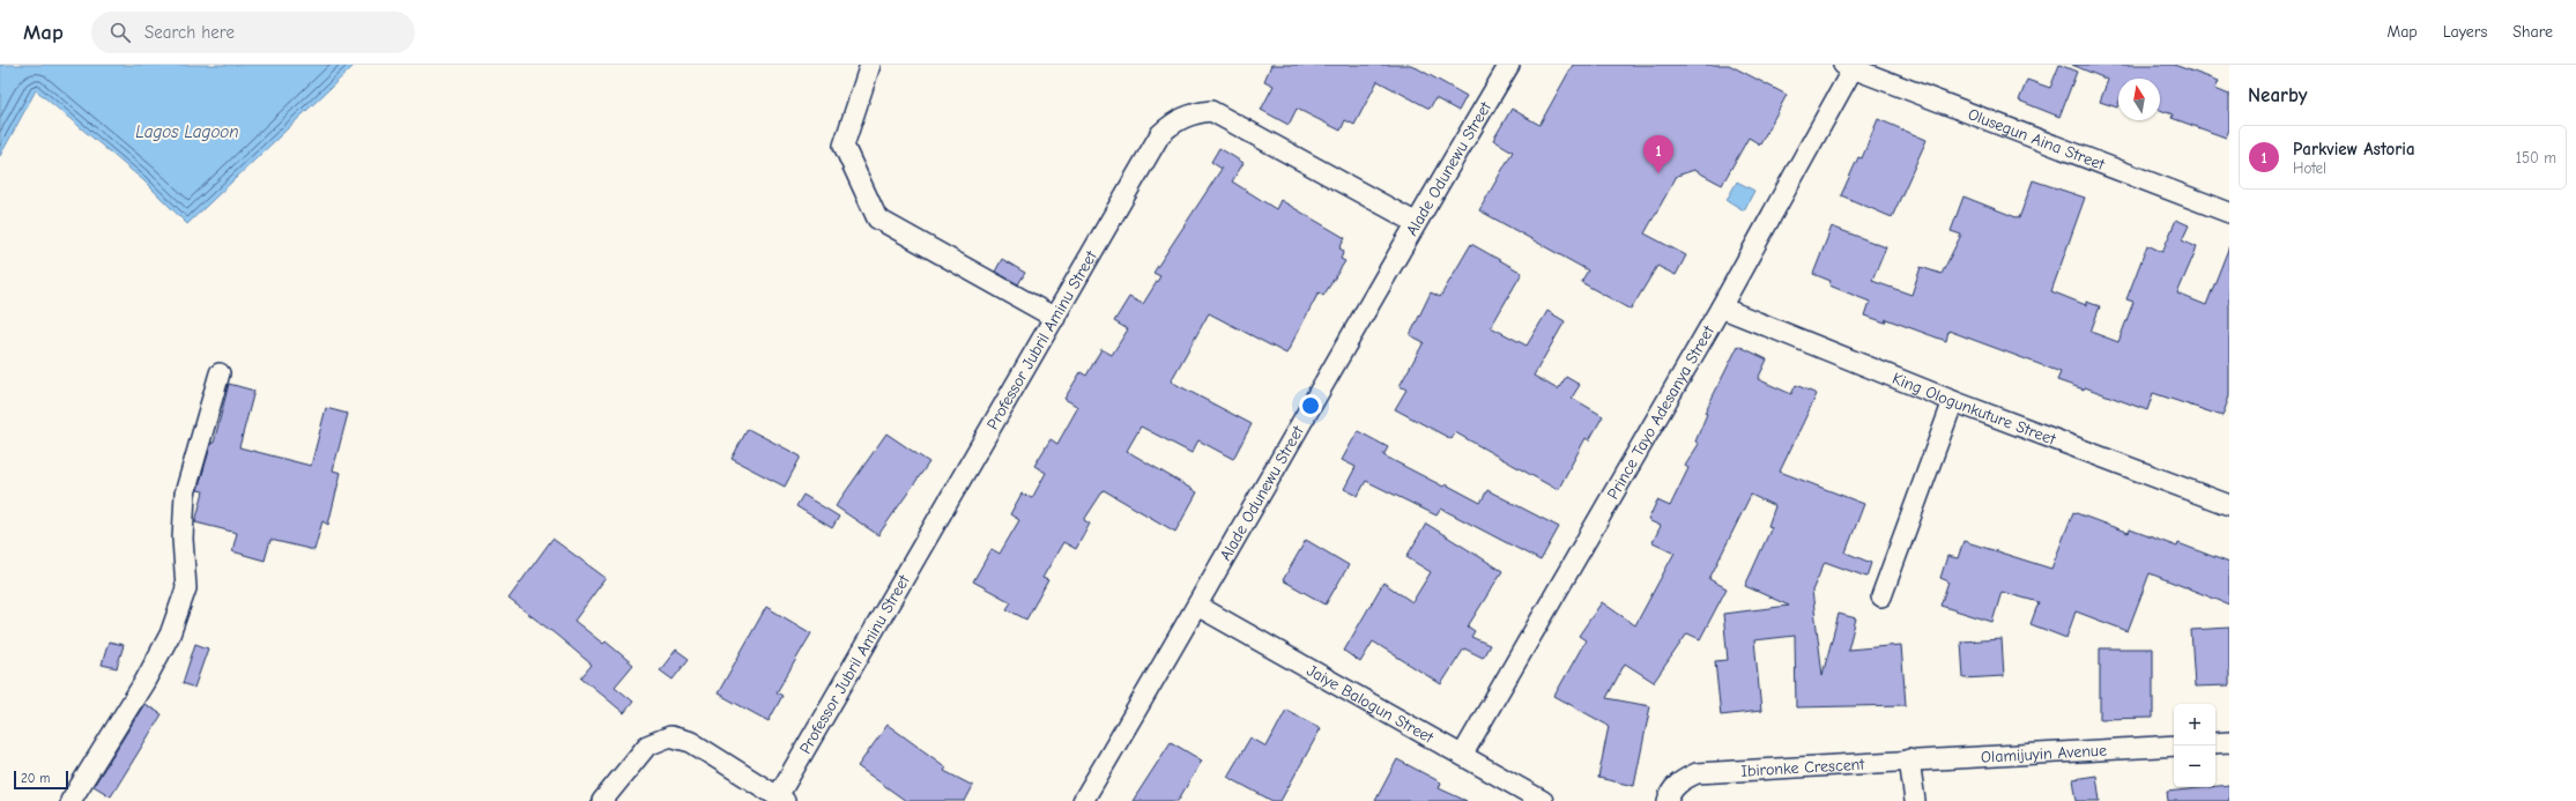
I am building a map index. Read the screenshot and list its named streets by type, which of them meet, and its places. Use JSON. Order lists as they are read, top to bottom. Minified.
{"streets":{"street":["Olusegun Aina Street","Alade Odunewu Street","Professor Jubril Aminu Street","King Ologunkuture Street","Prince Tayo Adesanya Street","Jaiye Balogun Street","Olamijuyin Avenue","Ibironke Crescent"]},"crossings":[["Olusegun Aina Street","Prince Tayo Adesanya Street"],["Alade Odunewu Street","Professor Jubril Aminu Street"],["Alade Odunewu Street","Jaiye Balogun Street"],["King Ologunkuture Street","Prince Tayo Adesanya Street"],["Prince Tayo Adesanya Street","Jaiye Balogun Street"],["Olamijuyin Avenue","Ibironke Crescent"]],"water":["Lagos Lagoon"],"scale_bar":"20 m","north":"top","page":{"header":"Map","search":"Search here","nav":["Map","Layers","Share"],"heading":"Nearby","list":[{"mark":"1","name":"Parkview Astoria","note":"Hotel","value":"150 m"}],"pins":"1","map_buttons":["+","−"],"scale":"20 m"}}
